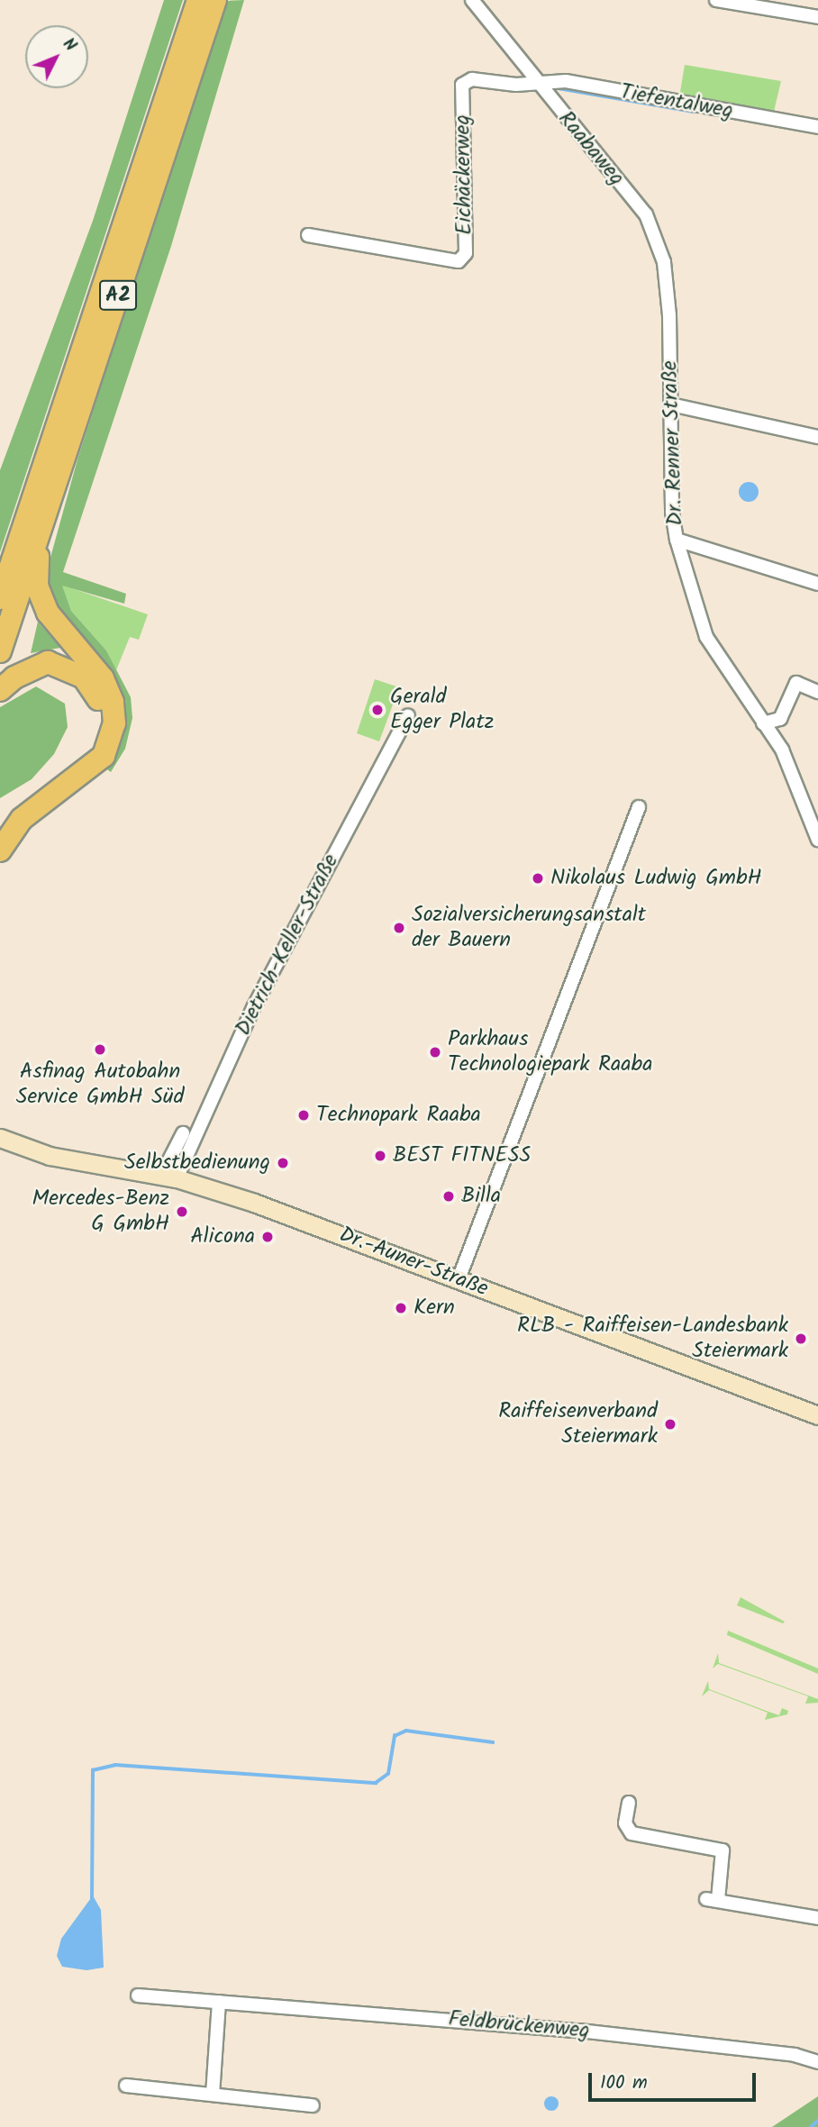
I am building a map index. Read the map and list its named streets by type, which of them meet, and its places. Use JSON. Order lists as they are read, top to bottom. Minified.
{"streets":{"highway":["A2"],"main road":["Dr.-Auner-Straße"],"street":["Tiefentalweg","Raabaweg","Eichäckerweg","Dr. Renner Straße","Dietrich-Keller-Straße","Feldbrückenweg"]},"crossings":[["Tiefentalweg","Raabaweg"],["Tiefentalweg","Eichäckerweg"],["Raabaweg","Eichäckerweg"],["Raabaweg","Dr. Renner Straße"],["Dietrich-Keller-Straße","Dr.-Auner-Straße"]],"places":["Gerald Egger Platz","Nikolaus Ludwig GmbH","Sozialversicherungsanstalt der Bauern","Asfinag Autobahn Service GmbH Süd","Parkhaus Technologiepark Raaba","Technopark Raaba","BEST FITNESS","Selbstbedienung","Billa","Mercedes-Benz G GmbH","Alicona","Kern","RLB - Raiffeisen-Landesbank Steiermark","Raiffeisenverband Steiermark"],"scale_bar":"100 m","north":"top right"}
